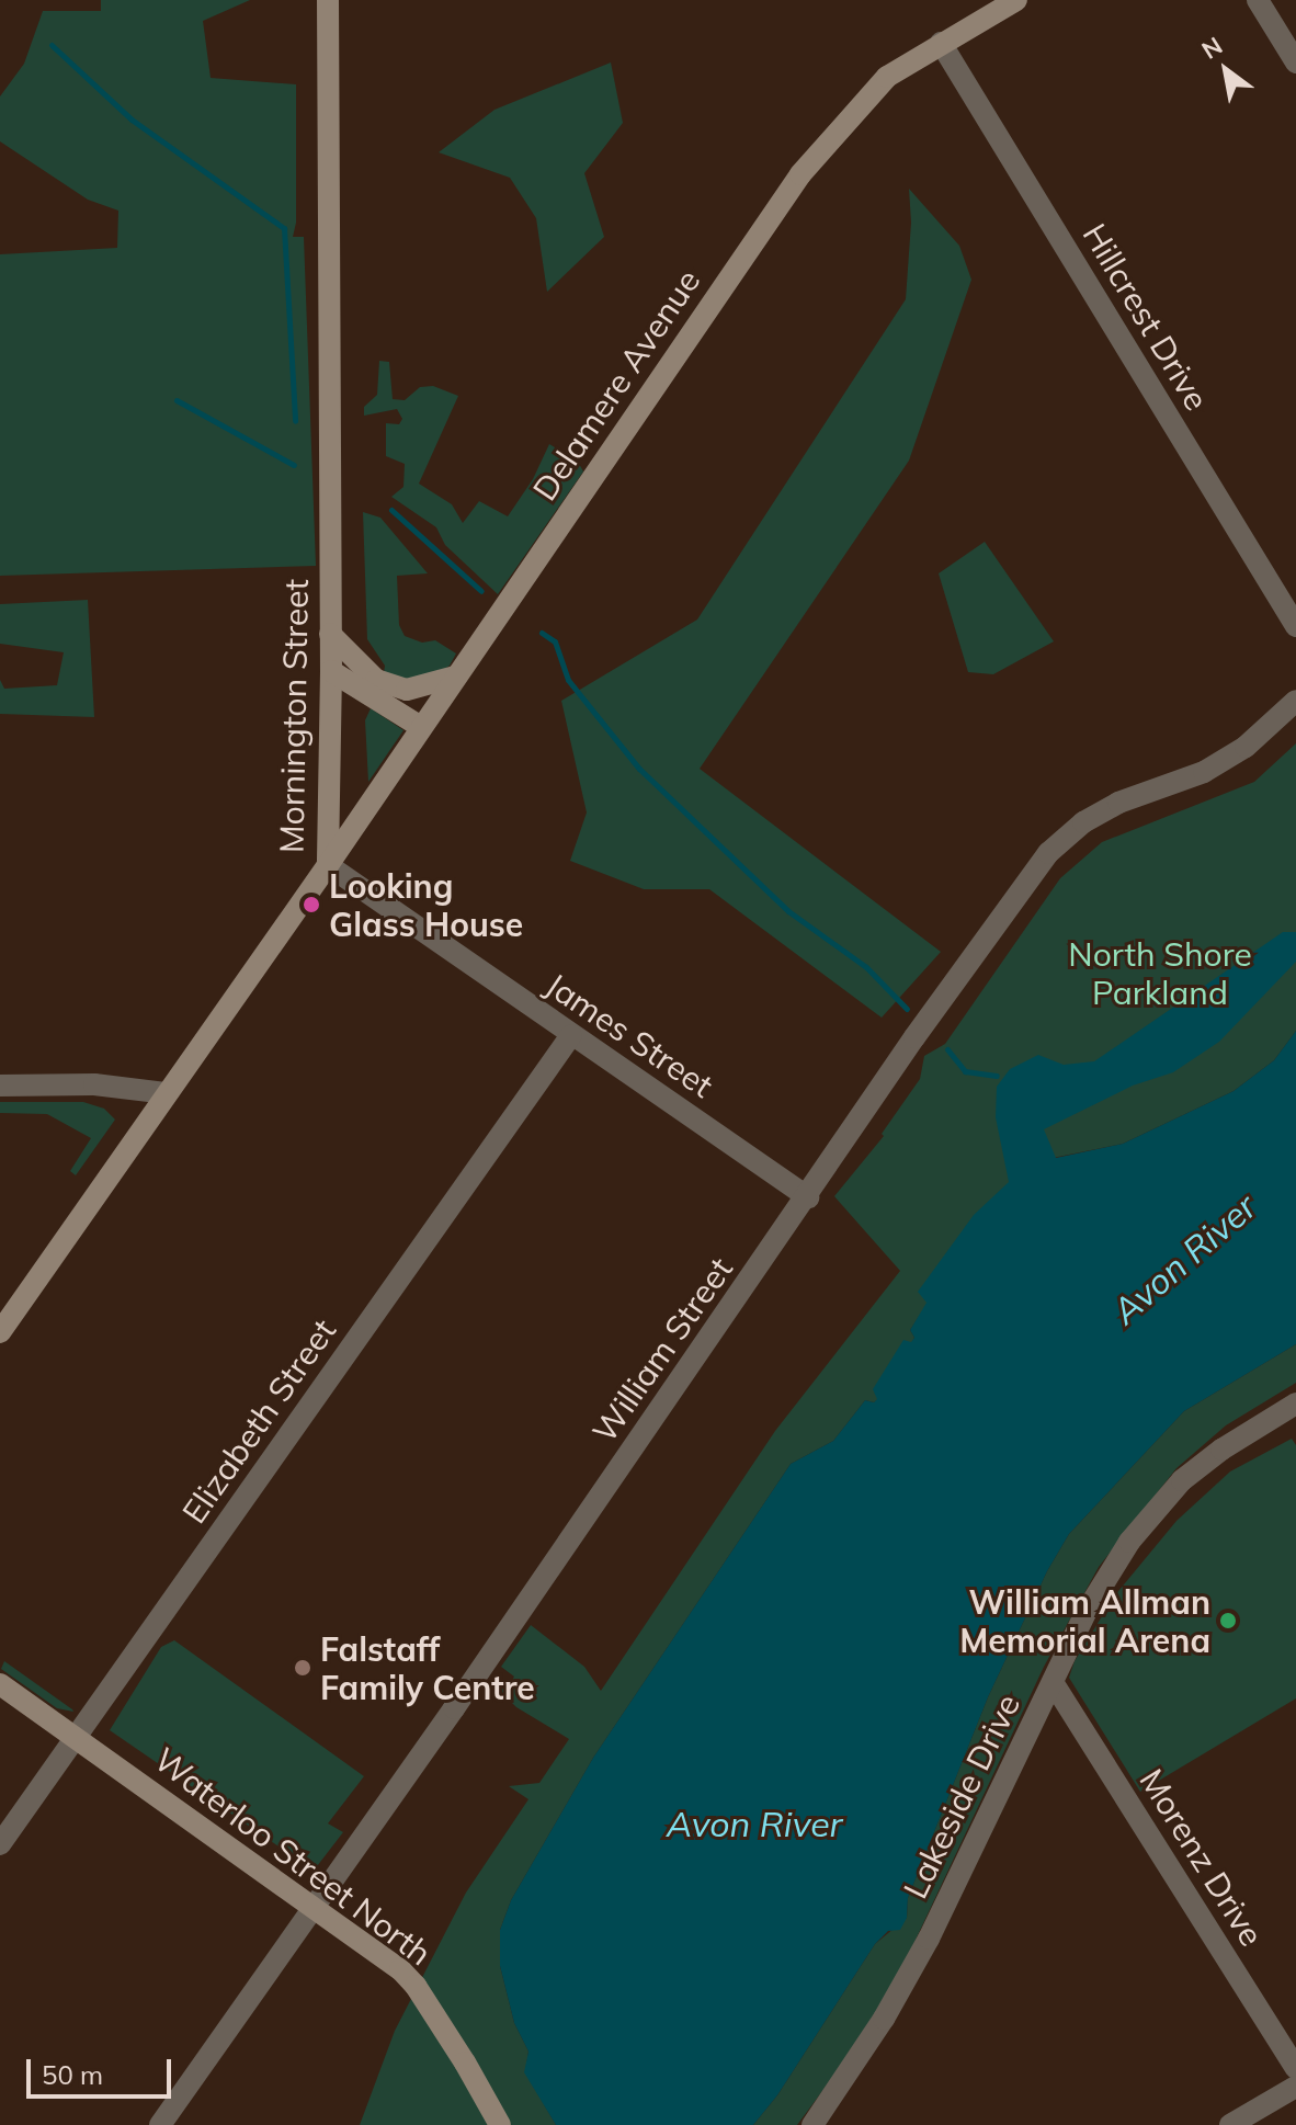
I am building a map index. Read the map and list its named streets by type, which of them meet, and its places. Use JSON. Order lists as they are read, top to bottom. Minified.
{"streets":{"main road":["Delamere Avenue","Mornington Street","Waterloo Street North"],"street":["Hillcrest Drive","James Street","William Street","Elizabeth Street","Lakeside Drive","Morenz Drive"]},"crossings":[["Hillcrest Drive","Delamere Avenue"],["Delamere Avenue","Mornington Street"],["Delamere Avenue","James Street"],["Mornington Street","James Street"],["James Street","William Street"],["James Street","Elizabeth Street"],["William Street","Waterloo Street North"],["Elizabeth Street","Waterloo Street North"],["Lakeside Drive","Morenz Drive"]],"water":["Avon River"],"parks":["North Shore Parkland"],"places":["Looking Glass House","William Allman Memorial Arena","Falstaff Family Centre"],"scale_bar":"50 m","north":"top left"}
